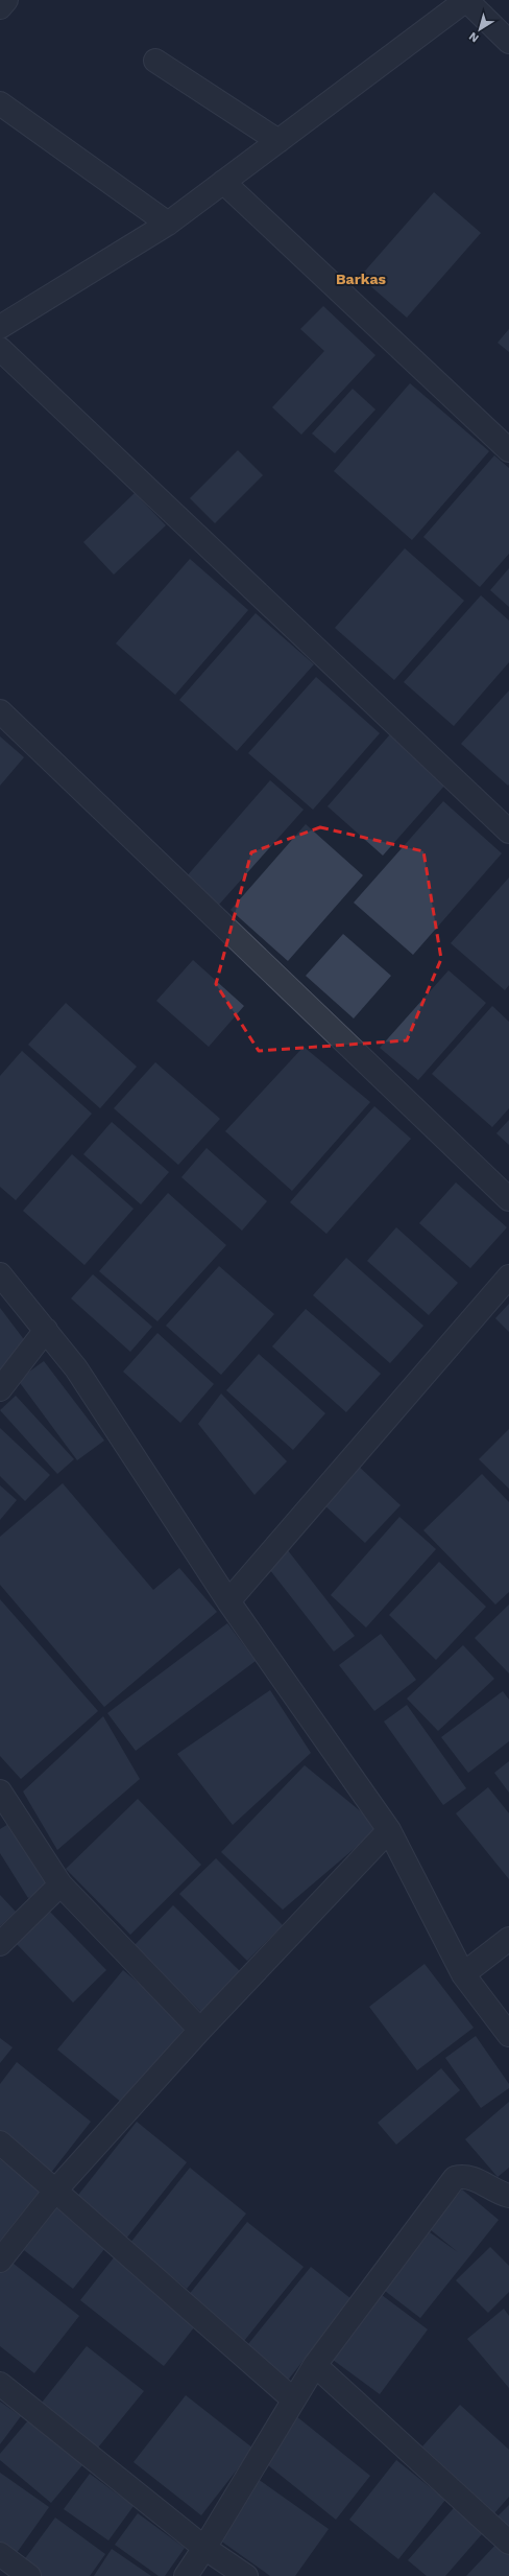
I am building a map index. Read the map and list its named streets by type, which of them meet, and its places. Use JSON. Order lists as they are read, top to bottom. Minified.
{"districts":["Barkas"],"north":"bottom left"}
